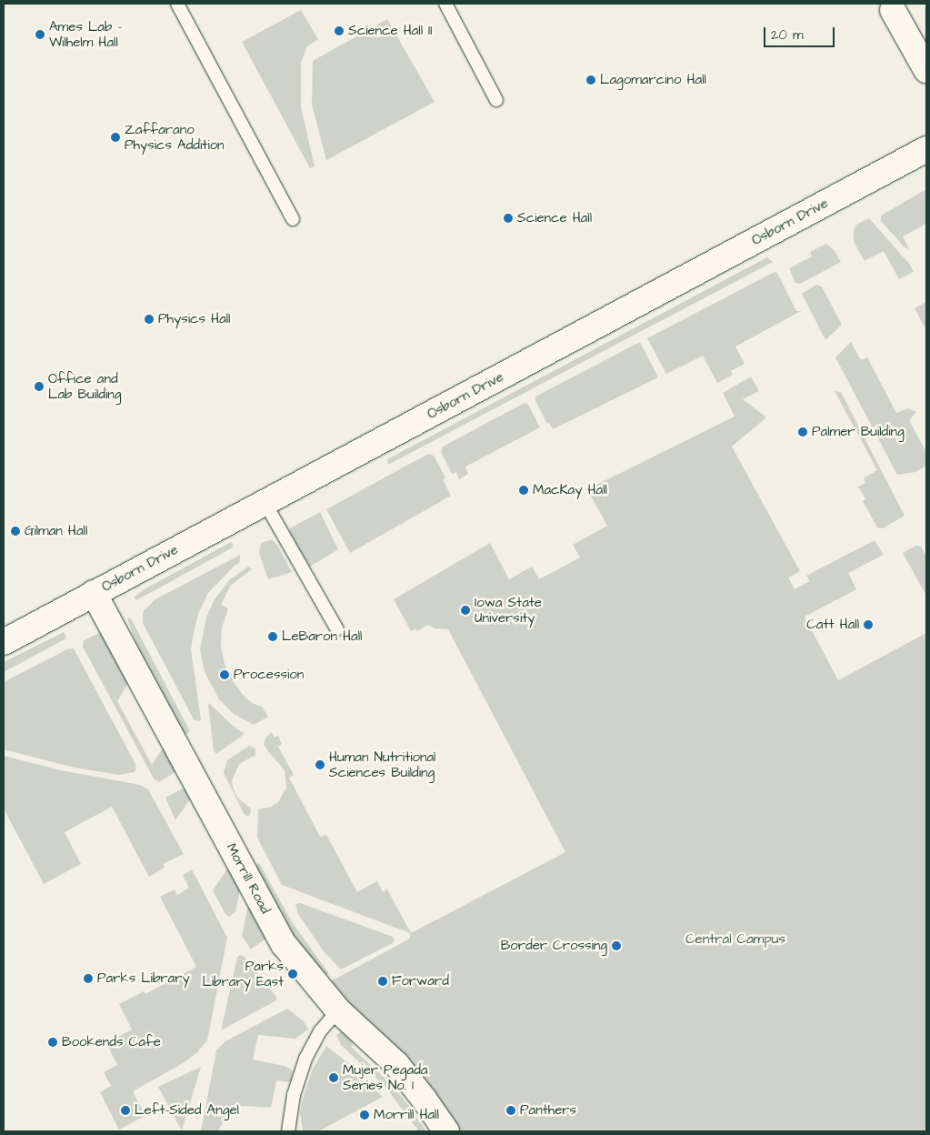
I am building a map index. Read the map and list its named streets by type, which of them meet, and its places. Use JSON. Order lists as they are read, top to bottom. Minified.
{"streets":{"street":["Osborn Drive","Morrill Road"]},"crossings":[["Osborn Drive","Morrill Road"]],"parks":["Central Campus"],"places":["Science Hall II","Ames Lab - Wilhelm Hall","Lagomarcino Hall","Zaffarano Physics Addition","Science Hall","Physics Hall","Office and Lab Building","Palmer Building","MacKay Hall","Gilman Hall","Iowa State University","Catt Hall","LeBaron Hall","Procession","Human Nutritional Sciences Building","Border Crossing","Parks Library East","Parks Library","Forward","Bookends Cafe","Mujer Pegada Series No. 1","Left-Sided Angel","Panthers","Morrill Hall"],"scale_bar":"20 m"}
